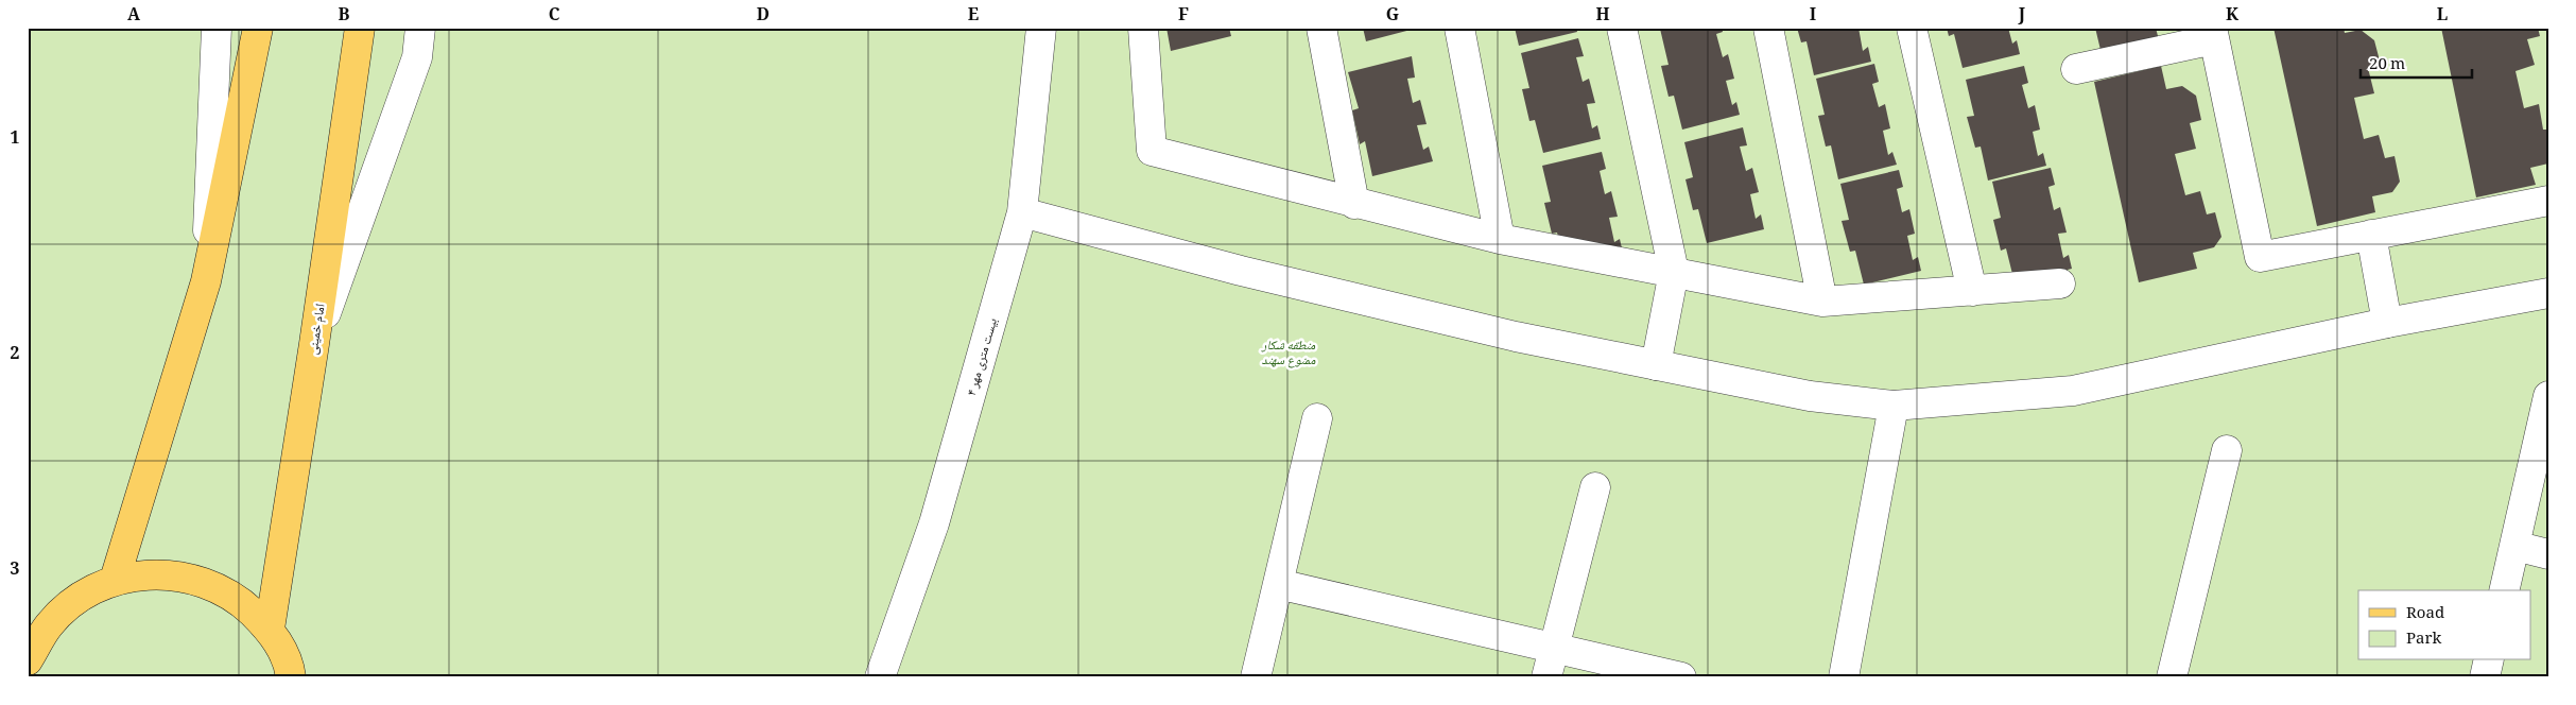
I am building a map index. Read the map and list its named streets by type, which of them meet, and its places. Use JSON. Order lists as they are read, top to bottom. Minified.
{"streets":{"main road":["امام خمینی"],"street":["بیست متری مهر ۴"]},"parks":["منطقه شکار ممنوع سهند"],"legend":["Road","Park"],"scale_bar":"20 m","grid":{"columns":["A","B","C","D","E","F","G","H","I","J","K","L"],"rows":["1","2","3"]}}
